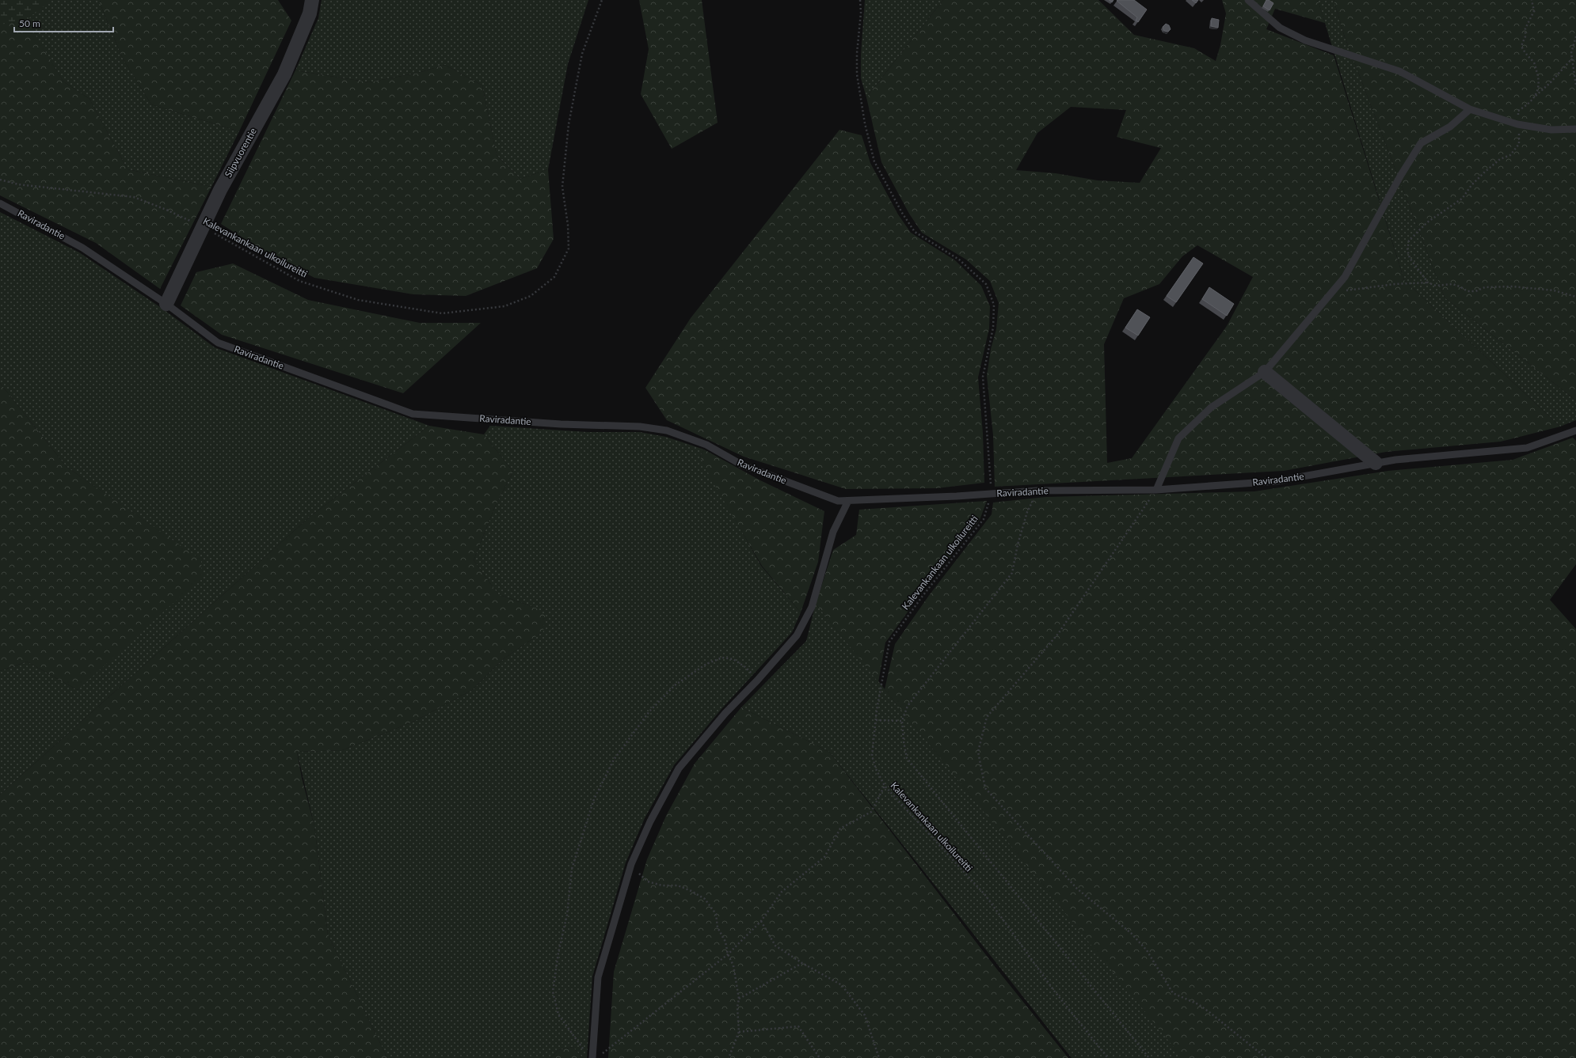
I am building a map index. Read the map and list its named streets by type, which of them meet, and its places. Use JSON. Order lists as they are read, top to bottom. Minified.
{"streets":{"street":["Siipvuorentie"],"lane":["Raviradantie"],"path":["Kalevankankaan ulkoilureitti"]},"crossings":[["Siipvuorentie","Raviradantie"],["Siipvuorentie","Kalevankankaan ulkoilureitti"],["Raviradantie","Kalevankankaan ulkoilureitti"]],"scale_bar":"50 m"}
